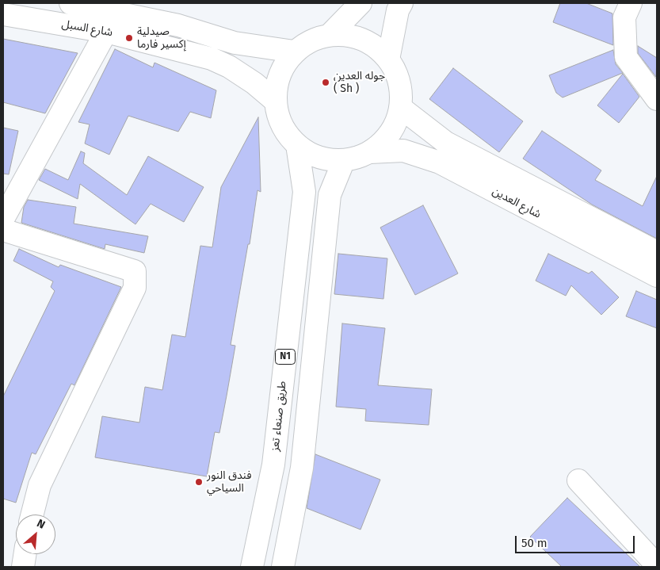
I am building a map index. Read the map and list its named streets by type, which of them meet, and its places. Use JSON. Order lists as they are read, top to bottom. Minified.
{"streets":{"main road":["شارع السبل","شارع العدين","N1","طريق صنعاء تعز"]},"crossings":[["شارع السبل","شارع العدين"],["شارع السبل","طريق صنعاء تعز"],["شارع العدين","طريق صنعاء تعز"]],"places":["صيدلية إكسير فارما","جوله العدين ( Sh )","فندق النور السياحي"],"scale_bar":"50 m","north":"top right"}
